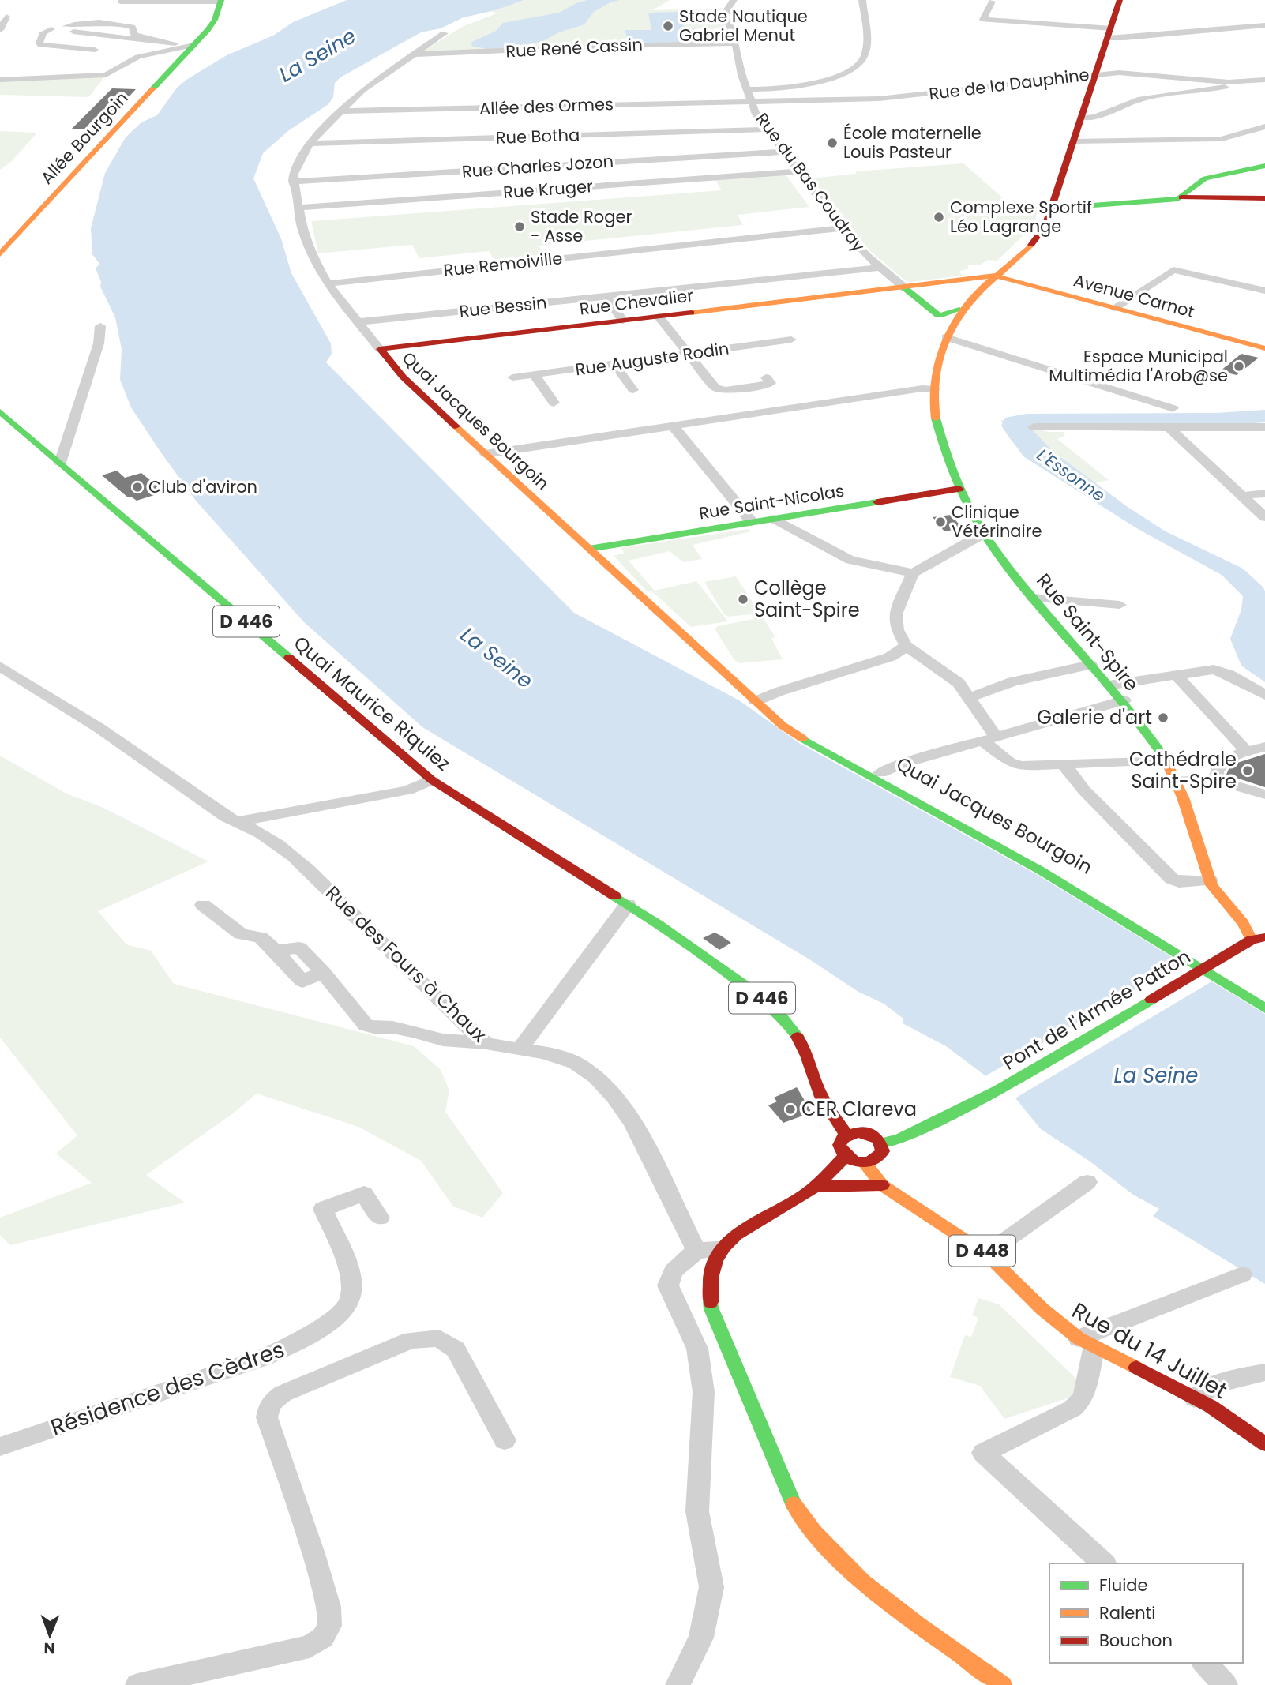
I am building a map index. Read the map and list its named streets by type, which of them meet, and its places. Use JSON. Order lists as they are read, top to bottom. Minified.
{"streets":{"main road":["Allée Bourgoin","Avenue Carnot","Rue Chevalier","Quai Jacques Bourgoin","Rue Saint-Nicolas","D 446","Rue Saint-Spire","Quai Maurice Riquiez","Pont de l'Armée Patton","D 448","Rue du 14 Juillet"],"street":["Rue René Cassin","Rue de la Dauphine","Allée des Ormes","Rue Botha","Rue Charles Jozon","Rue du Bas Coudray","Rue Kruger","Rue Remoiville","Rue Bessin","Rue Auguste Rodin","Rue des Fours à Chaux","Résidence des Cèdres"]},"crossings":[["Rue René Cassin","Rue du Bas Coudray"],["Rue de la Dauphine","Allée des Ormes"],["Rue de la Dauphine","Rue du Bas Coudray"],["Allée des Ormes","Rue du Bas Coudray"],["Rue Botha","Rue du Bas Coudray"],["Rue Charles Jozon","Rue du Bas Coudray"],["Rue Charles Jozon","Quai Jacques Bourgoin"],["Rue du Bas Coudray","Rue Kruger"],["Rue du Bas Coudray","Rue Remoiville"],["Rue du Bas Coudray","Rue Chevalier"],["Rue du Bas Coudray","Rue Bessin"],["Rue Kruger","Quai Jacques Bourgoin"],["Rue Remoiville","Quai Jacques Bourgoin"],["Avenue Carnot","Rue Chevalier"],["Rue Chevalier","Quai Jacques Bourgoin"],["Rue Chevalier","Rue Saint-Spire"],["Rue Bessin","Quai Jacques Bourgoin"],["Quai Jacques Bourgoin","Rue Saint-Nicolas"],["Quai Jacques Bourgoin","Pont de l'Armée Patton"],["Rue Saint-Nicolas","Rue Saint-Spire"],["D 446","Quai Maurice Riquiez"],["D 446","Pont de l'Armée Patton"],["D 446","Rue du 14 Juillet"],["Rue Saint-Spire","Pont de l'Armée Patton"],["Pont de l'Armée Patton","Rue du 14 Juillet"]],"water":["La Seine","L'Essonne"],"places":["Stade Nautique Gabriel Menut","École maternelle Louis Pasteur","Complexe Sportif Léo Lagrange","Stade Roger - Asse","Espace Municipal Multimédia l'Arob@se","Club d'aviron","Clinique Vétérinaire","Collège Saint-Spire","Galerie d'art","Cathédrale Saint-Spire","CER Clareva"],"legend":["Fluide","Ralenti","Bouchon"],"north":"bottom"}
